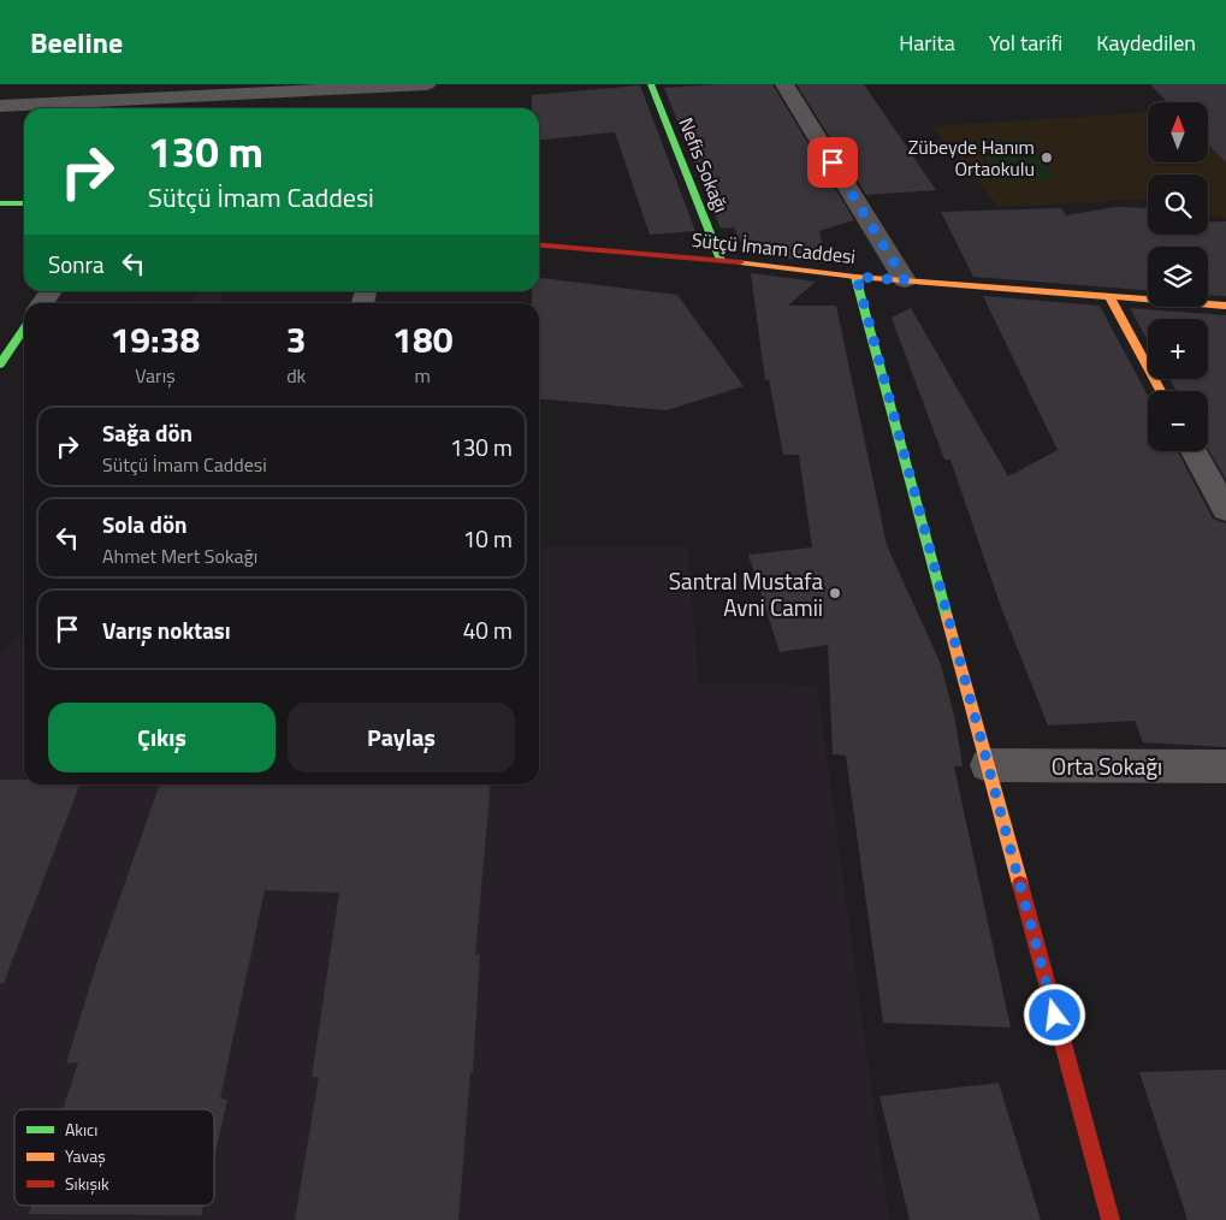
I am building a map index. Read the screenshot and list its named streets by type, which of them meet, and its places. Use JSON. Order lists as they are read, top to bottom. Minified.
{"streets":{"street":["Nefis Sokağı","Sütçü İmam Caddesi","Orta Sokağı"]},"crossings":[["Nefis Sokağı","Sütçü İmam Caddesi"]],"places":["Zübeyde Hanım Ortaokulu","Santral Mustafa Avni Camii"],"legend":["Akıcı","Yavaş","Sıkışık"],"north":"top","page":{"header":"Beeline","nav":["Harita","Yol tarifi","Kaydedilen"],"map_buttons":["+","−"],"turn":["130 m","Sütçü İmam Caddesi"],"then":"Sonra","eta":["19:38","Varış","3","dk","180","m"],"list":[{"name":"Sağa dön","note":"Sütçü İmam Caddesi","value":"130 m"},{"name":"Sola dön","note":"Ahmet Mert Sokağı","value":"10 m"},{"name":"Varış noktası","value":"40 m"}],"buttons":["Çıkış","Paylaş"]}}
